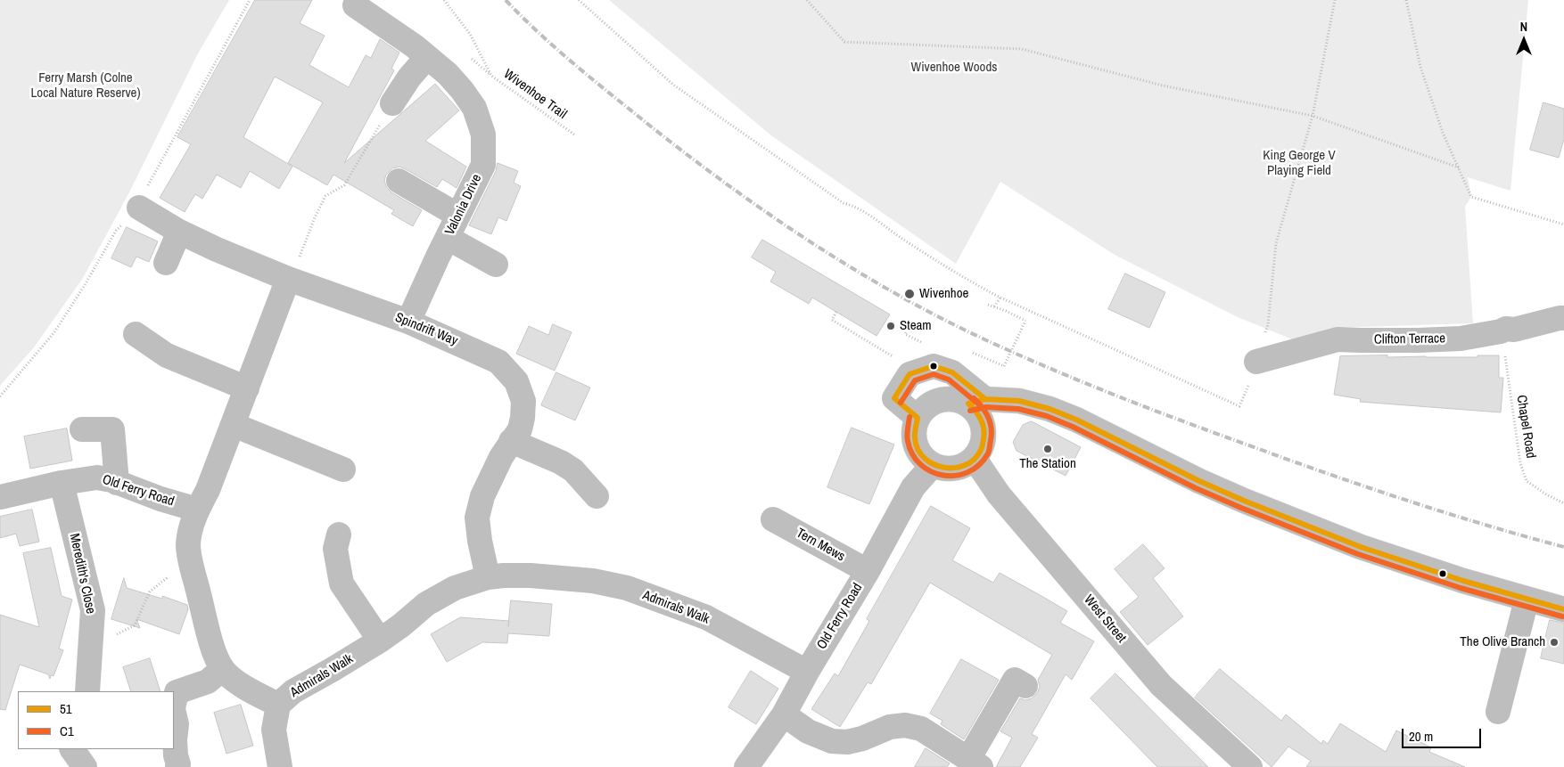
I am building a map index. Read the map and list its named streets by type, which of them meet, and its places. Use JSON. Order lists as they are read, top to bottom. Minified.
{"streets":{"street":["Valonia Drive","Spindrift Way","Clifton Terrace","Old Ferry Road","Tern Mews","Meredith's Close","Admirals Walk","West Street"],"path":["Wivenhoe Trail","Chapel Road"]},"crossings":[["Valonia Drive","Spindrift Way"],["Spindrift Way","Admirals Walk"],["Clifton Terrace","Chapel Road"],["Old Ferry Road","Tern Mews"],["Old Ferry Road","Meredith's Close"],["Old Ferry Road","Admirals Walk"],["Old Ferry Road","West Street"]],"parks":["Wivenhoe Woods","Ferry Marsh (Colne Local Nature Reserve)","King George V Playing Field"],"places":["Wivenhoe","Steam","The Station","The Olive Branch"],"lines":["transit line 51","transit line C1"],"legend":["51","C1"],"scale_bar":"20 m","north":"top"}
